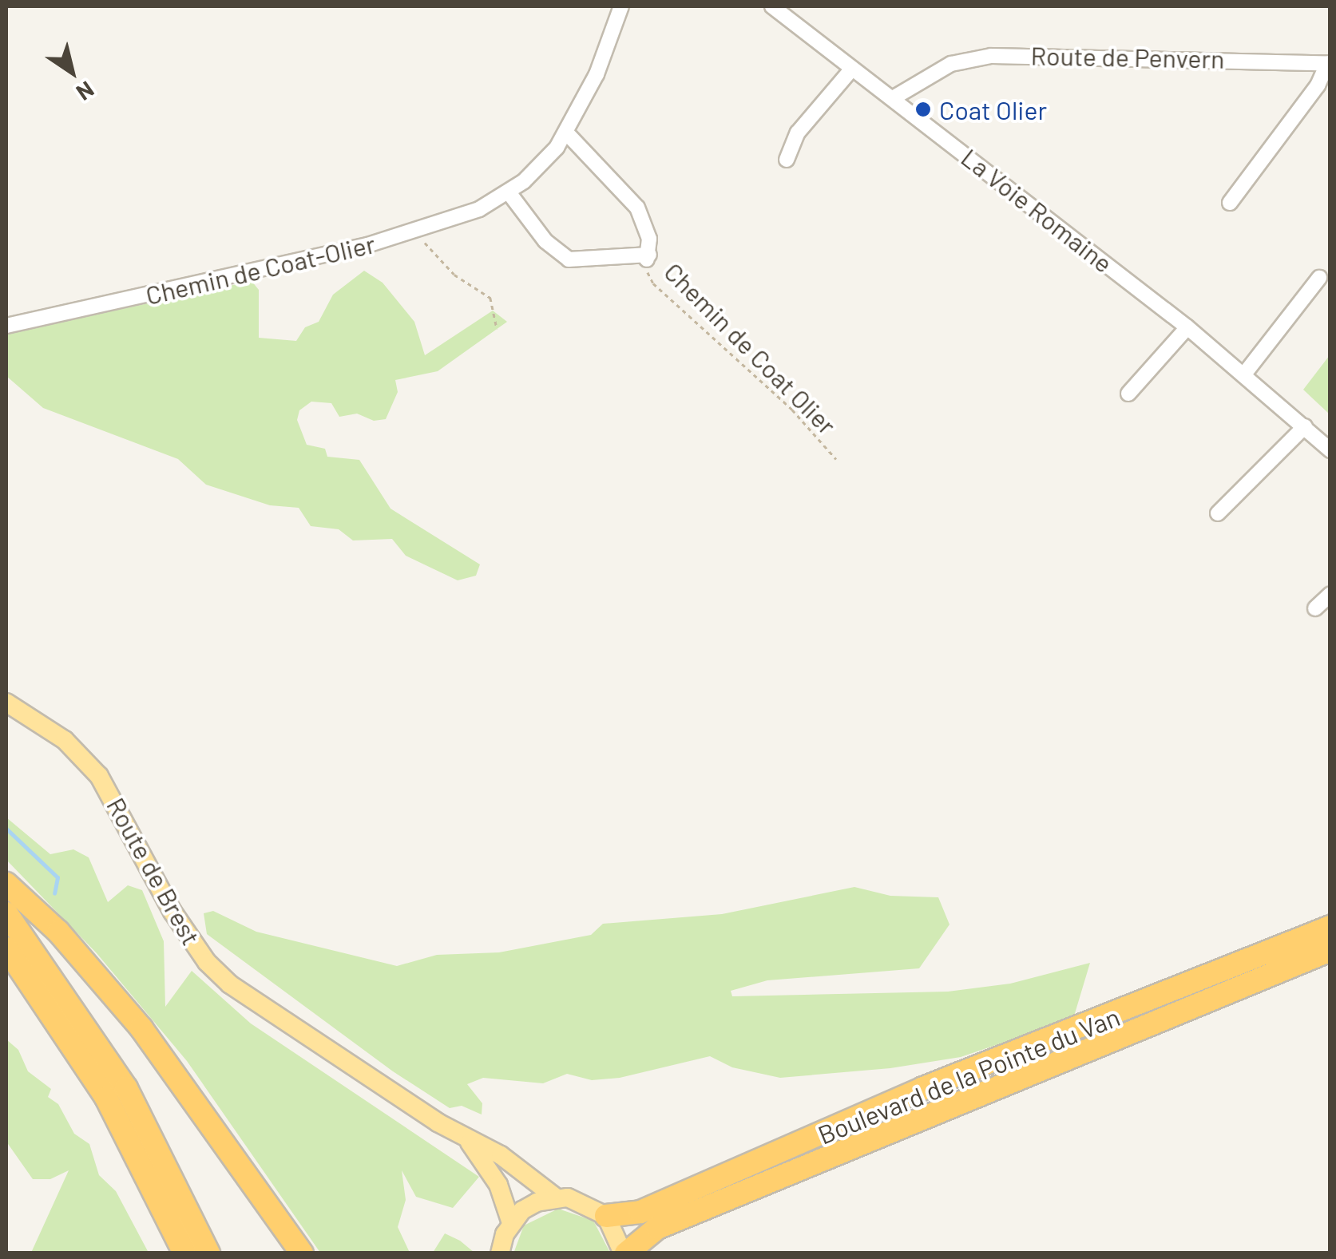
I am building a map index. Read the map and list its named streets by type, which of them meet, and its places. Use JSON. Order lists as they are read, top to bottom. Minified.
{"streets":{"highway":["Boulevard de la Pointe du Van"],"main road":["Route de Brest"],"street":["Route de Penvern","La Voie Romaine","Chemin de Coat-Olier"],"path":["Chemin de Coat Olier"]},"crossings":[["Route de Penvern","La Voie Romaine"]],"places":["Coat Olier"],"north":"bottom right"}
